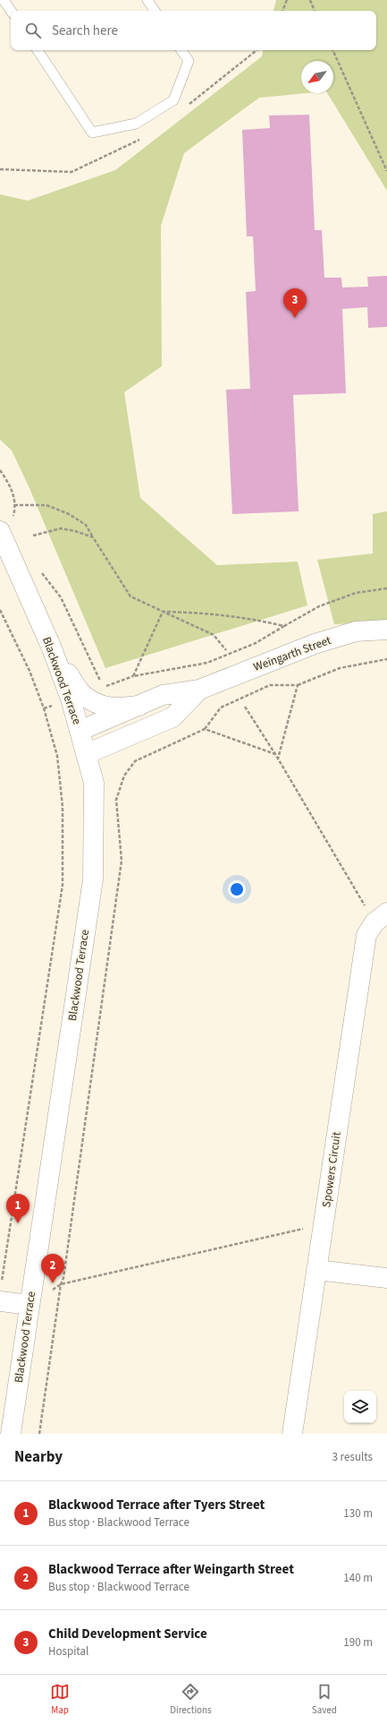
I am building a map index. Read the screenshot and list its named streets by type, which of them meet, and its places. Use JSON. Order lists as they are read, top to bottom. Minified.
{"streets":{"street":["Weingarth Street","Blackwood Terrace","Spowers Circuit"]},"crossings":[["Weingarth Street","Blackwood Terrace"]],"north":"bottom left","page":{"search":"Search here","pins":["3","1","2"],"heading":["Nearby","3 results"],"list":[{"mark":"1","name":"Blackwood Terrace after Tyers Street","note":"Bus stop · Blackwood Terrace","value":"130 m"},{"mark":"2","name":"Blackwood Terrace after Weingarth Street","note":"Bus stop · Blackwood Terrace","value":"140 m"},{"mark":"3","name":"Child Development Service","note":"Hospital","value":"190 m"}],"nav":["Map","Directions","Saved"]}}
